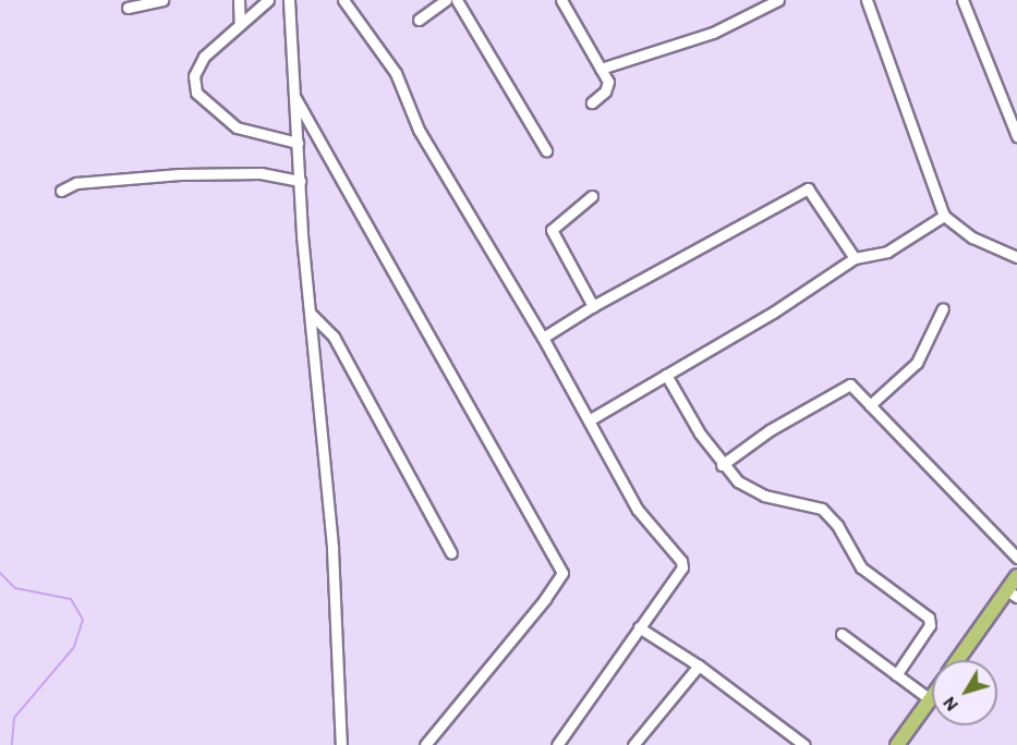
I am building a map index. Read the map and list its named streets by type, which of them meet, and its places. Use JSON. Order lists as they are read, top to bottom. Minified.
{"north":"bottom left"}
